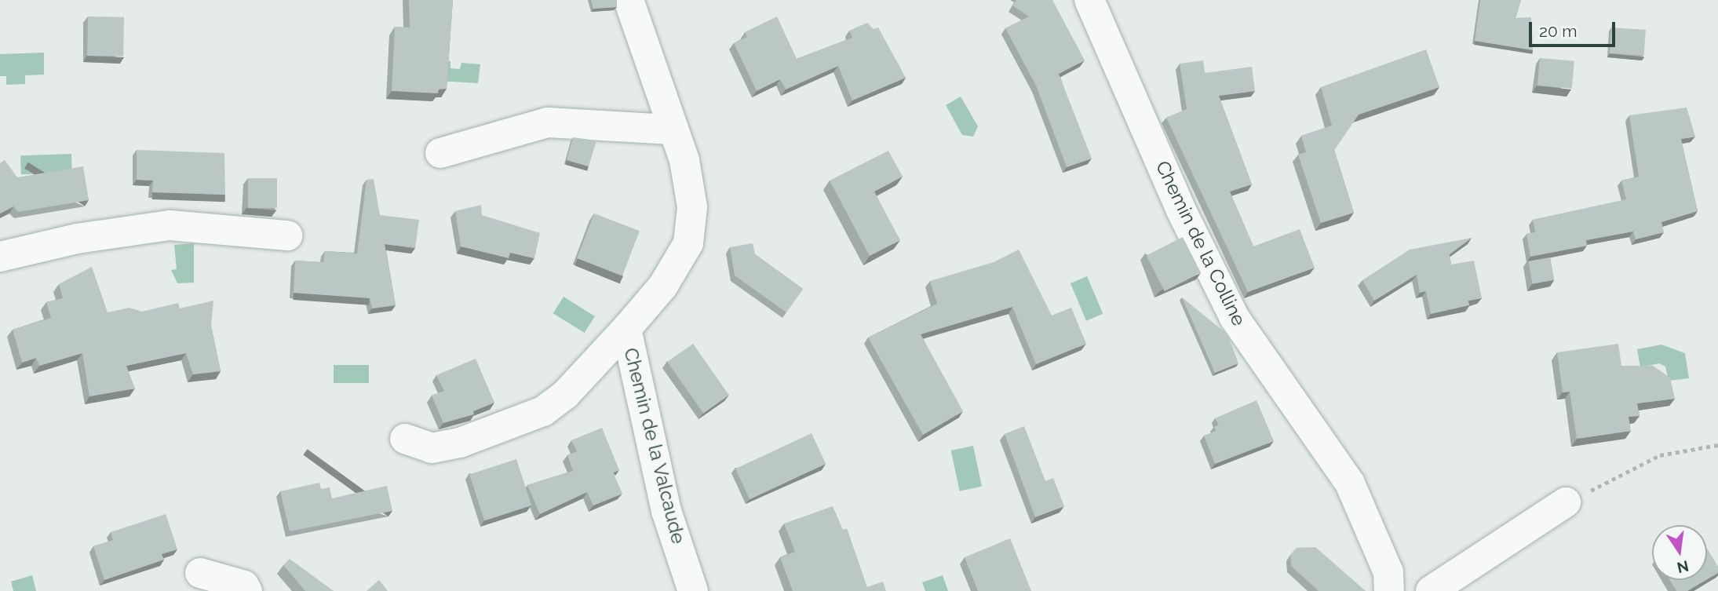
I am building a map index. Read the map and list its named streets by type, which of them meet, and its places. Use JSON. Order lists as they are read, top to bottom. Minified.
{"streets":{"street":["Chemin de la Colline","Chemin de la Valcaude"]},"scale_bar":"20 m","north":"bottom"}
